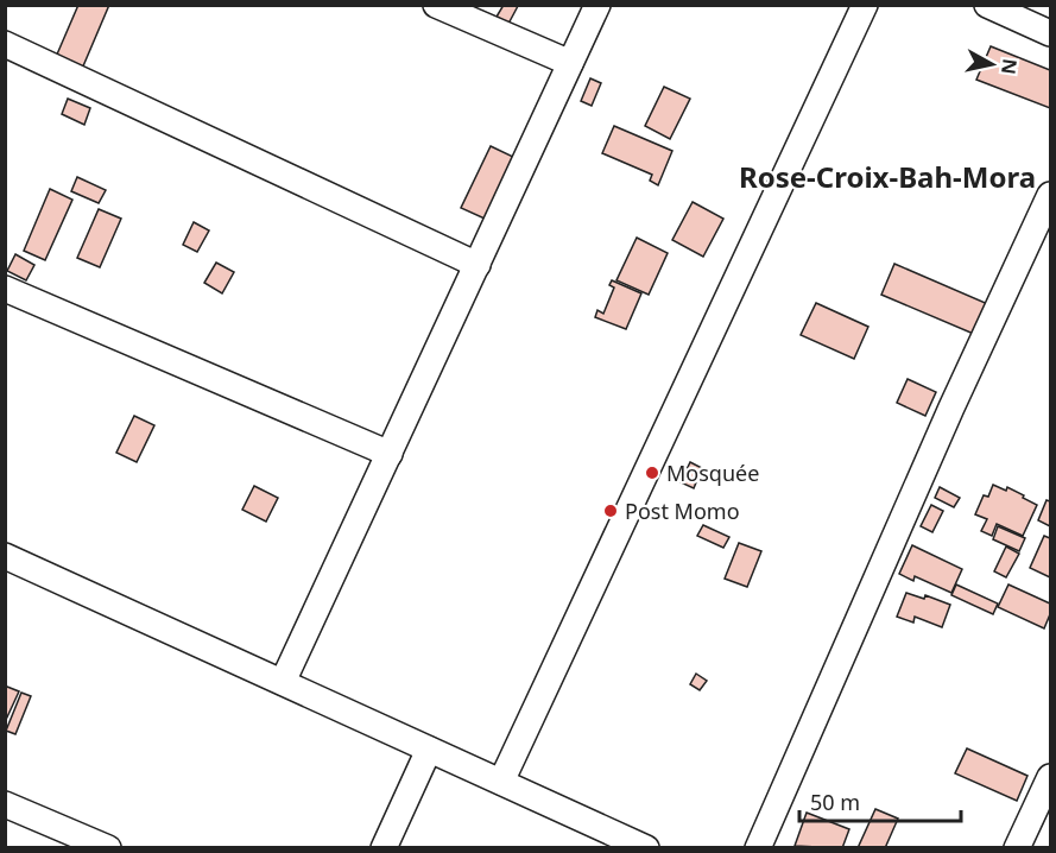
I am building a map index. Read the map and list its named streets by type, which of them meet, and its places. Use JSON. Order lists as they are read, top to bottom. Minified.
{"districts":["Rose-Croix-Bah-Mora"],"places":["Mosquée","Post Momo"],"scale_bar":"50 m","north":"right"}
